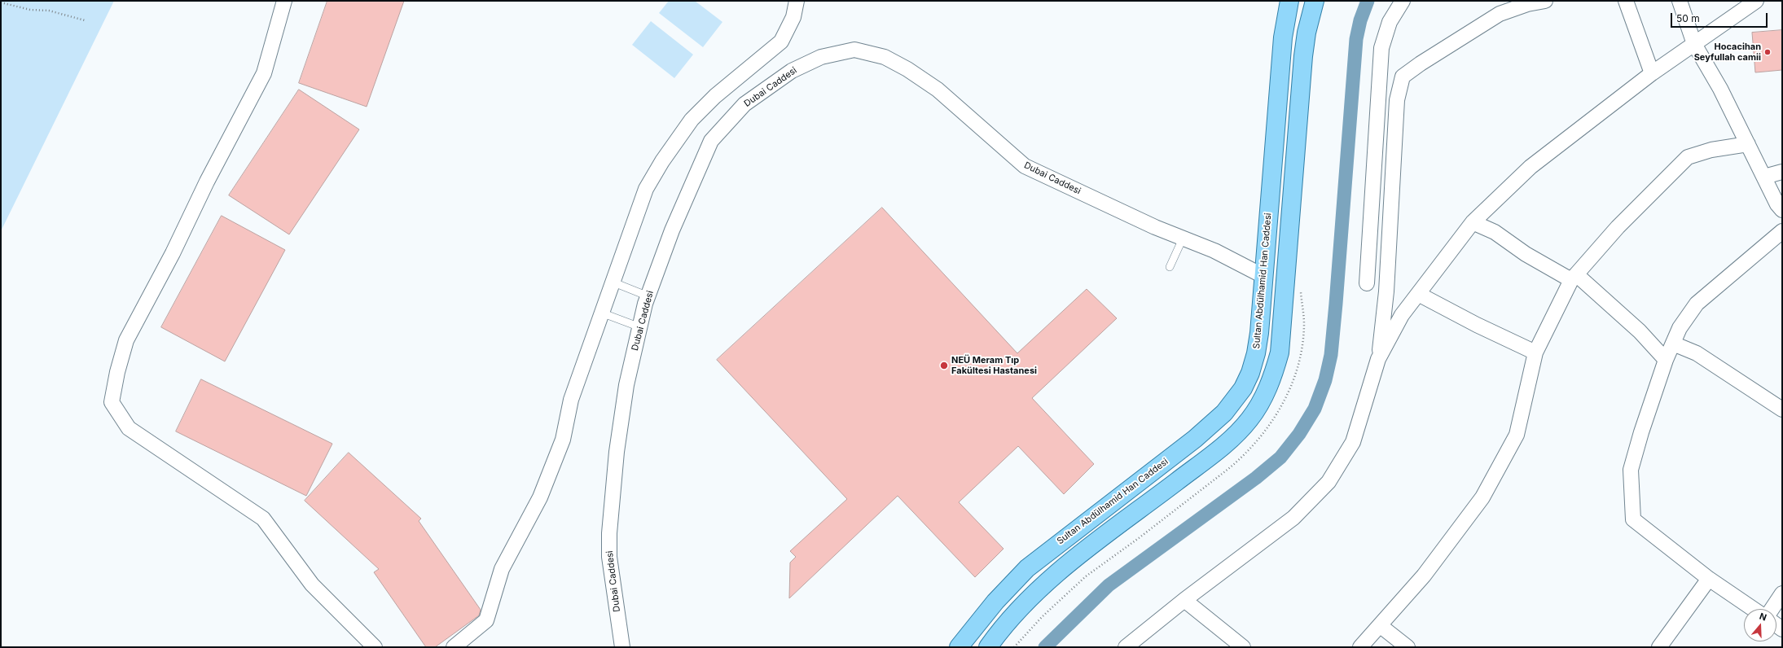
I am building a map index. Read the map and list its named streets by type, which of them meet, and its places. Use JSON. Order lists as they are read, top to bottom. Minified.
{"streets":{"main road":["Sultan Abdülhamid Han Caddesi"],"street":["Dubai Caddesi"]},"crossings":[["Dubai Caddesi","Sultan Abdülhamid Han Caddesi"]],"places":["Hocacihan Seyfullah camii","NEÜ Meram Tıp Fakültesi Hastanesi"],"scale_bar":"50 m","north":"top"}
